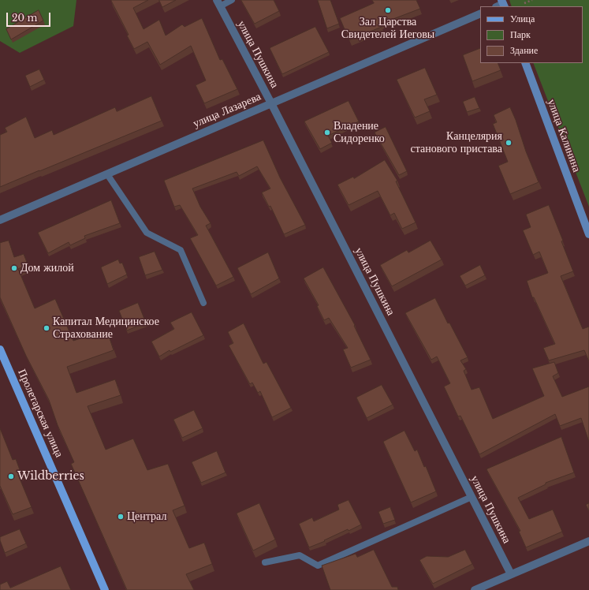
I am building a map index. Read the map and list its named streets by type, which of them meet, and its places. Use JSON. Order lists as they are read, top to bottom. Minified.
{"streets":{"main road":["Пролетарская улица"],"street":["улица Пушкина","улица Лазарева","улица Калинина"]},"crossings":[["улица Пушкина","улица Лазарева"]],"places":["Зал Царства Свидетелей Иеговы","Владение Сидоренко","Канцелярия станового пристава","Дом жилой","Капитал Медицинское Страхование","Wildberries","Централ"],"legend":["Улица","Парк","Здание"],"scale_bar":"20 m"}
